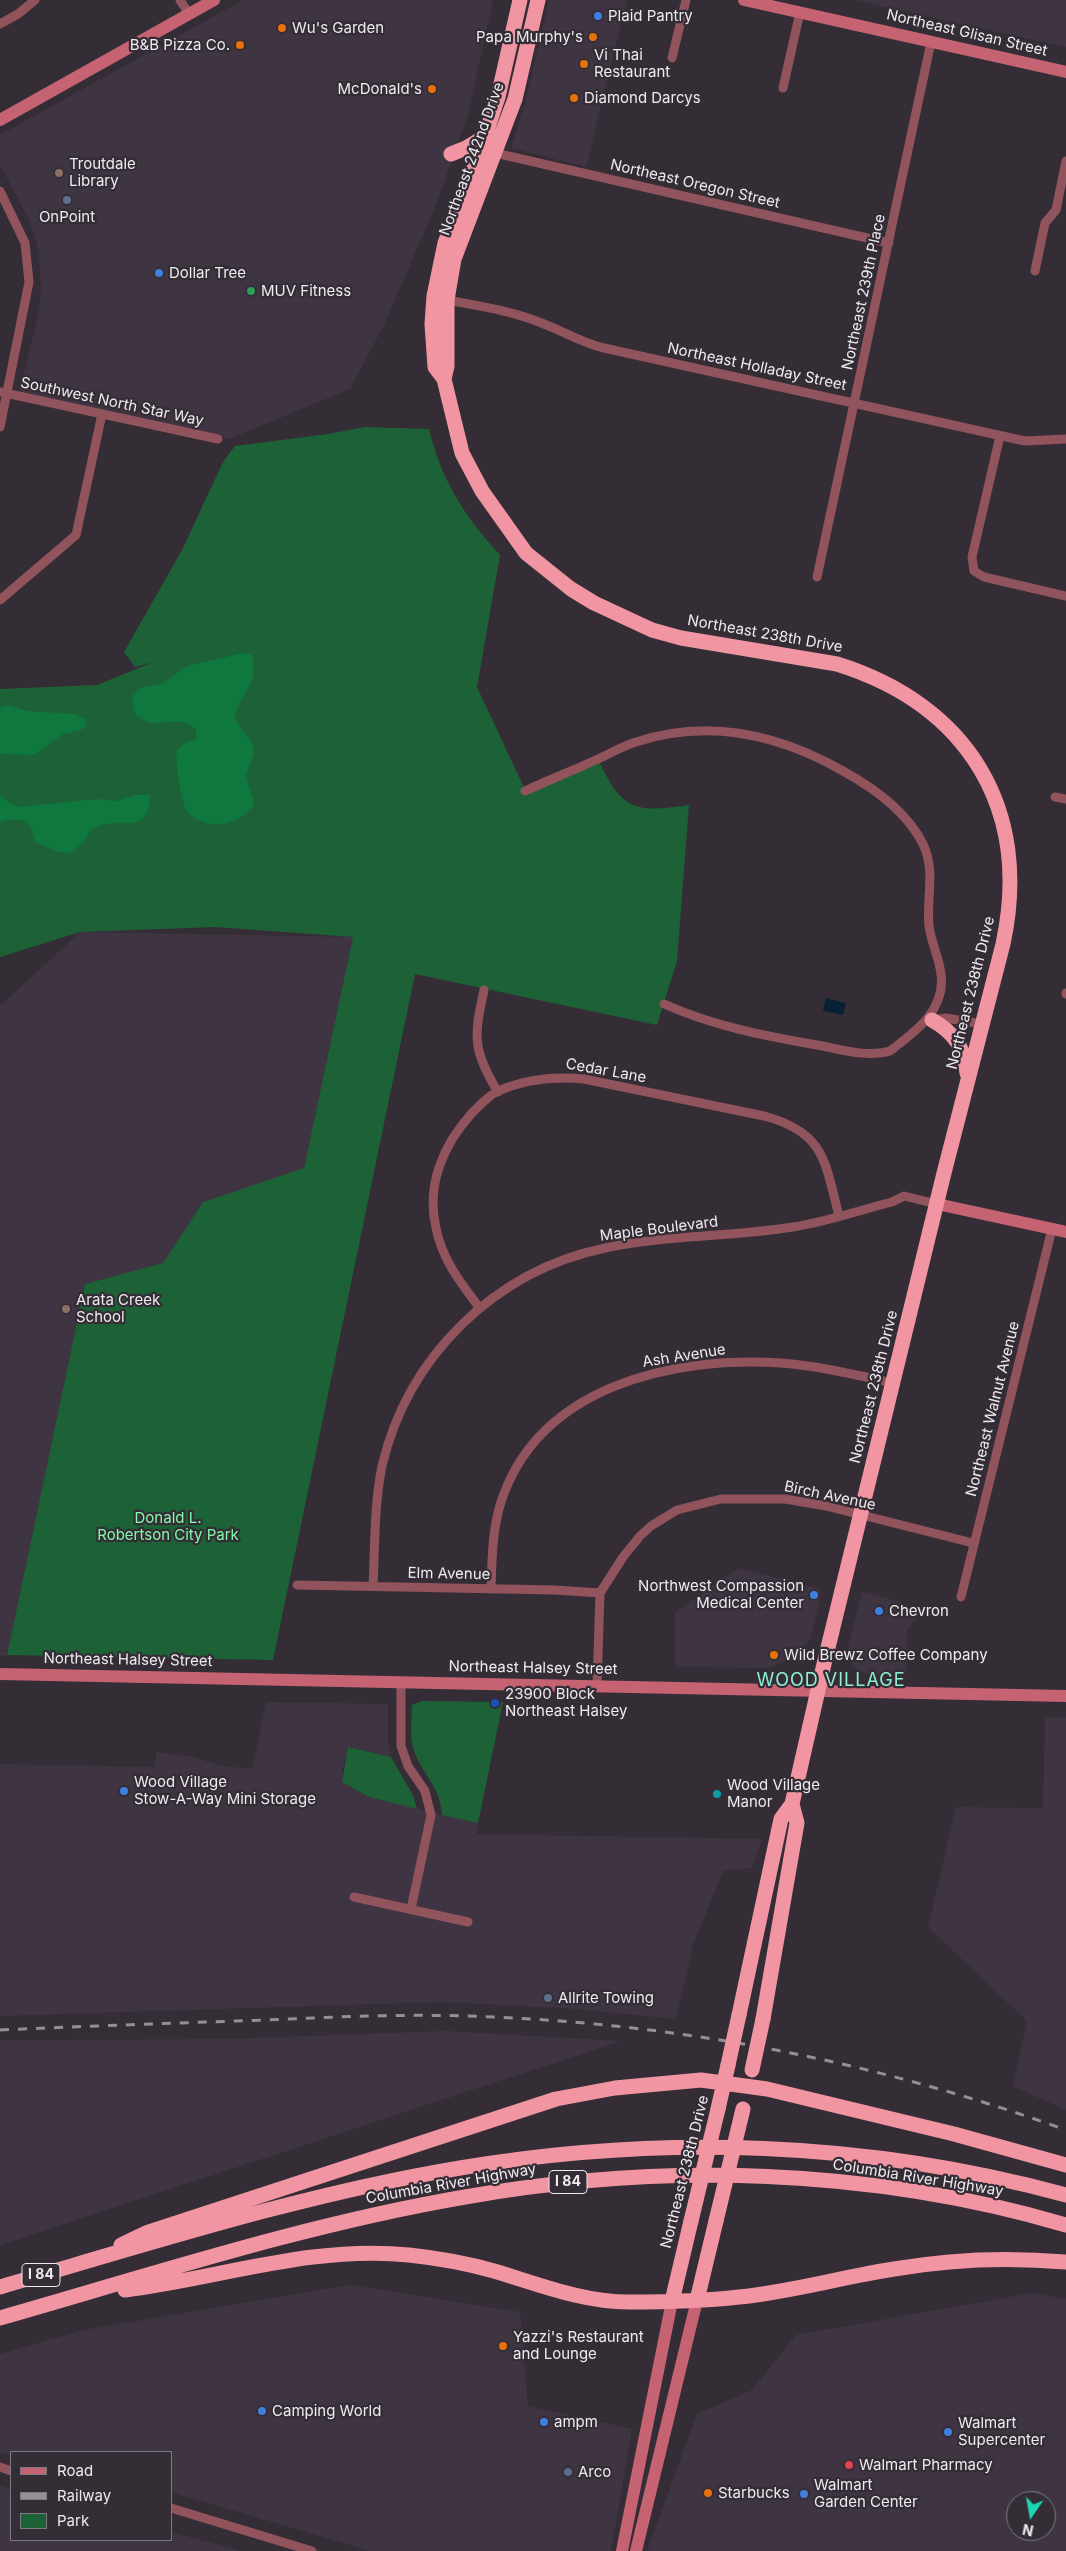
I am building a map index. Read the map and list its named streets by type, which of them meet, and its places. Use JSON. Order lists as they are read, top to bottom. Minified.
{"streets":{"highway":["Northeast 242nd Drive","Northeast 238th Drive","Columbia River Highway","I 84"],"main road":["Northeast Glisan Street","Northeast Halsey Street"],"street":["Northeast Oregon Street","Northeast 239th Place","Northeast Holladay Street","Southwest North Star Way","Cedar Lane","Maple Boulevard","Ash Avenue","Northeast Walnut Avenue","Birch Avenue","Elm Avenue"]},"crossings":[["Northeast Glisan Street","Northeast 239th Place"],["Northeast 242nd Drive","Northeast Oregon Street"],["Northeast 242nd Drive","Northeast Holladay Street"],["Northeast 242nd Drive","Northeast 238th Drive"],["Northeast Oregon Street","Northeast 239th Place"],["Northeast 239th Place","Northeast Holladay Street"],["Northeast Holladay Street","Northeast 238th Drive"],["Northeast 238th Drive","Maple Boulevard"],["Northeast 238th Drive","Ash Avenue"],["Northeast 238th Drive","Birch Avenue"],["Northeast 238th Drive","Northeast Halsey Street"],["Cedar Lane","Maple Boulevard"],["Maple Boulevard","Elm Avenue"],["Ash Avenue","Elm Avenue"],["Northeast Walnut Avenue","Birch Avenue"],["Birch Avenue","Elm Avenue"],["Birch Avenue","Northeast Halsey Street"]],"districts":["WOOD VILLAGE"],"parks":["Donald L. Robertson City Park"],"places":["Plaid Pantry","Wu's Garden","Papa Murphy's","B&B Pizza Co.","Vi Thai Restaurant","McDonald's","Diamond Darcys","Troutdale Library","OnPoint","Dollar Tree","MUV Fitness","Arata Creek School","Northwest Compassion Medical Center","Chevron","Wild Brewz Coffee Company","23900 Block Northeast Halsey","Wood Village Stow-A-Way Mini Storage","Wood Village Manor","Allrite Towing","Yazzi's Restaurant and Lounge","Camping World","ampm","Walmart Supercenter","Walmart Pharmacy","Arco","Starbucks","Walmart Garden Center"],"legend":["Road","Railway","Park"],"north":"bottom"}
